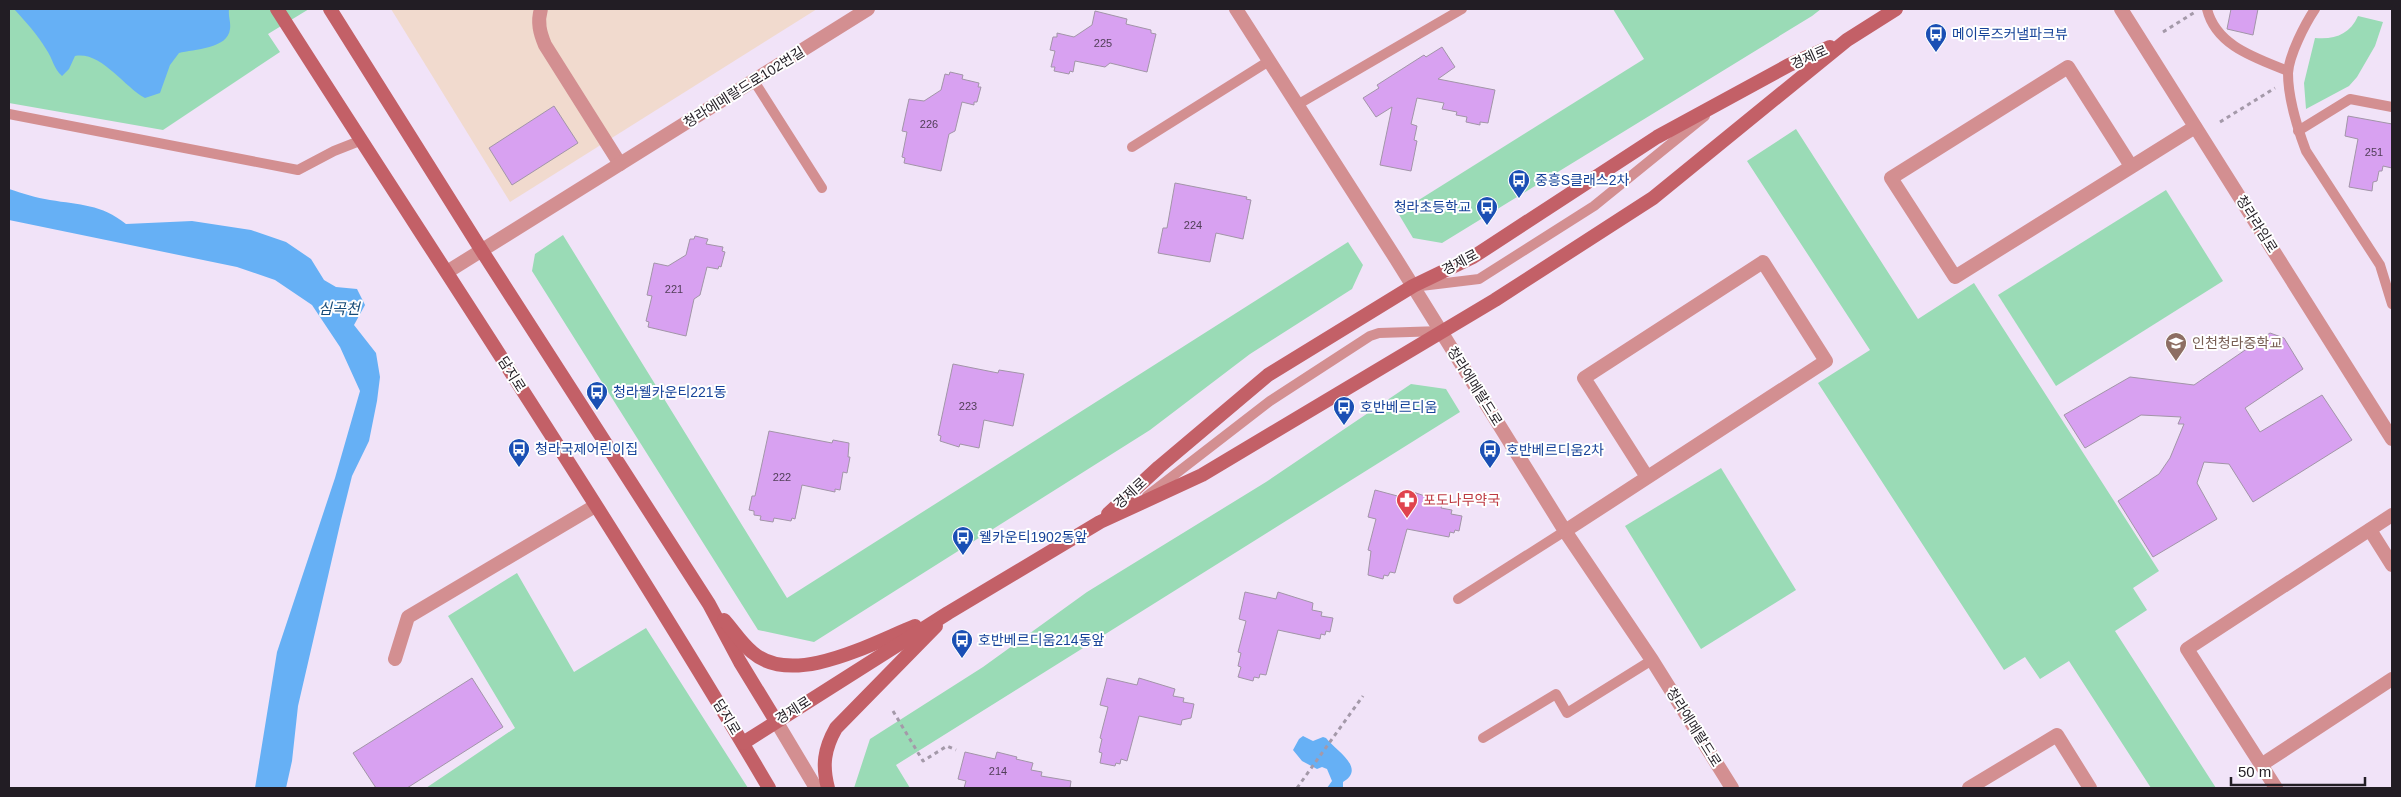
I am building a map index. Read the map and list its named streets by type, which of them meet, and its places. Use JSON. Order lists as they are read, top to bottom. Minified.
{"streets":{"main road":["경제로","담지로"],"street":["청라에메랄드로102번길","청라라임로","청라에메랄드로"]},"crossings":[["경제로","담지로"],["경제로","청라에메랄드로"],["청라에메랄드로102번길","담지로"]],"water":["심곡천"],"places":{"bus stop":["메이루즈커낼파크뷰","중흥S클래스2차","청라초등학교","청라웰카운티221동","호반베르디움","청라국제어린이집","호반베르디움2차","웰카운티1902동앞","호반베르디움214동앞"],"school or university":["인천청라중학교"],"pharmacy":["포도나무약국"]},"house_numbers":["225","226","251","224","221","223","222","214"],"scale_bar":"50 m"}
